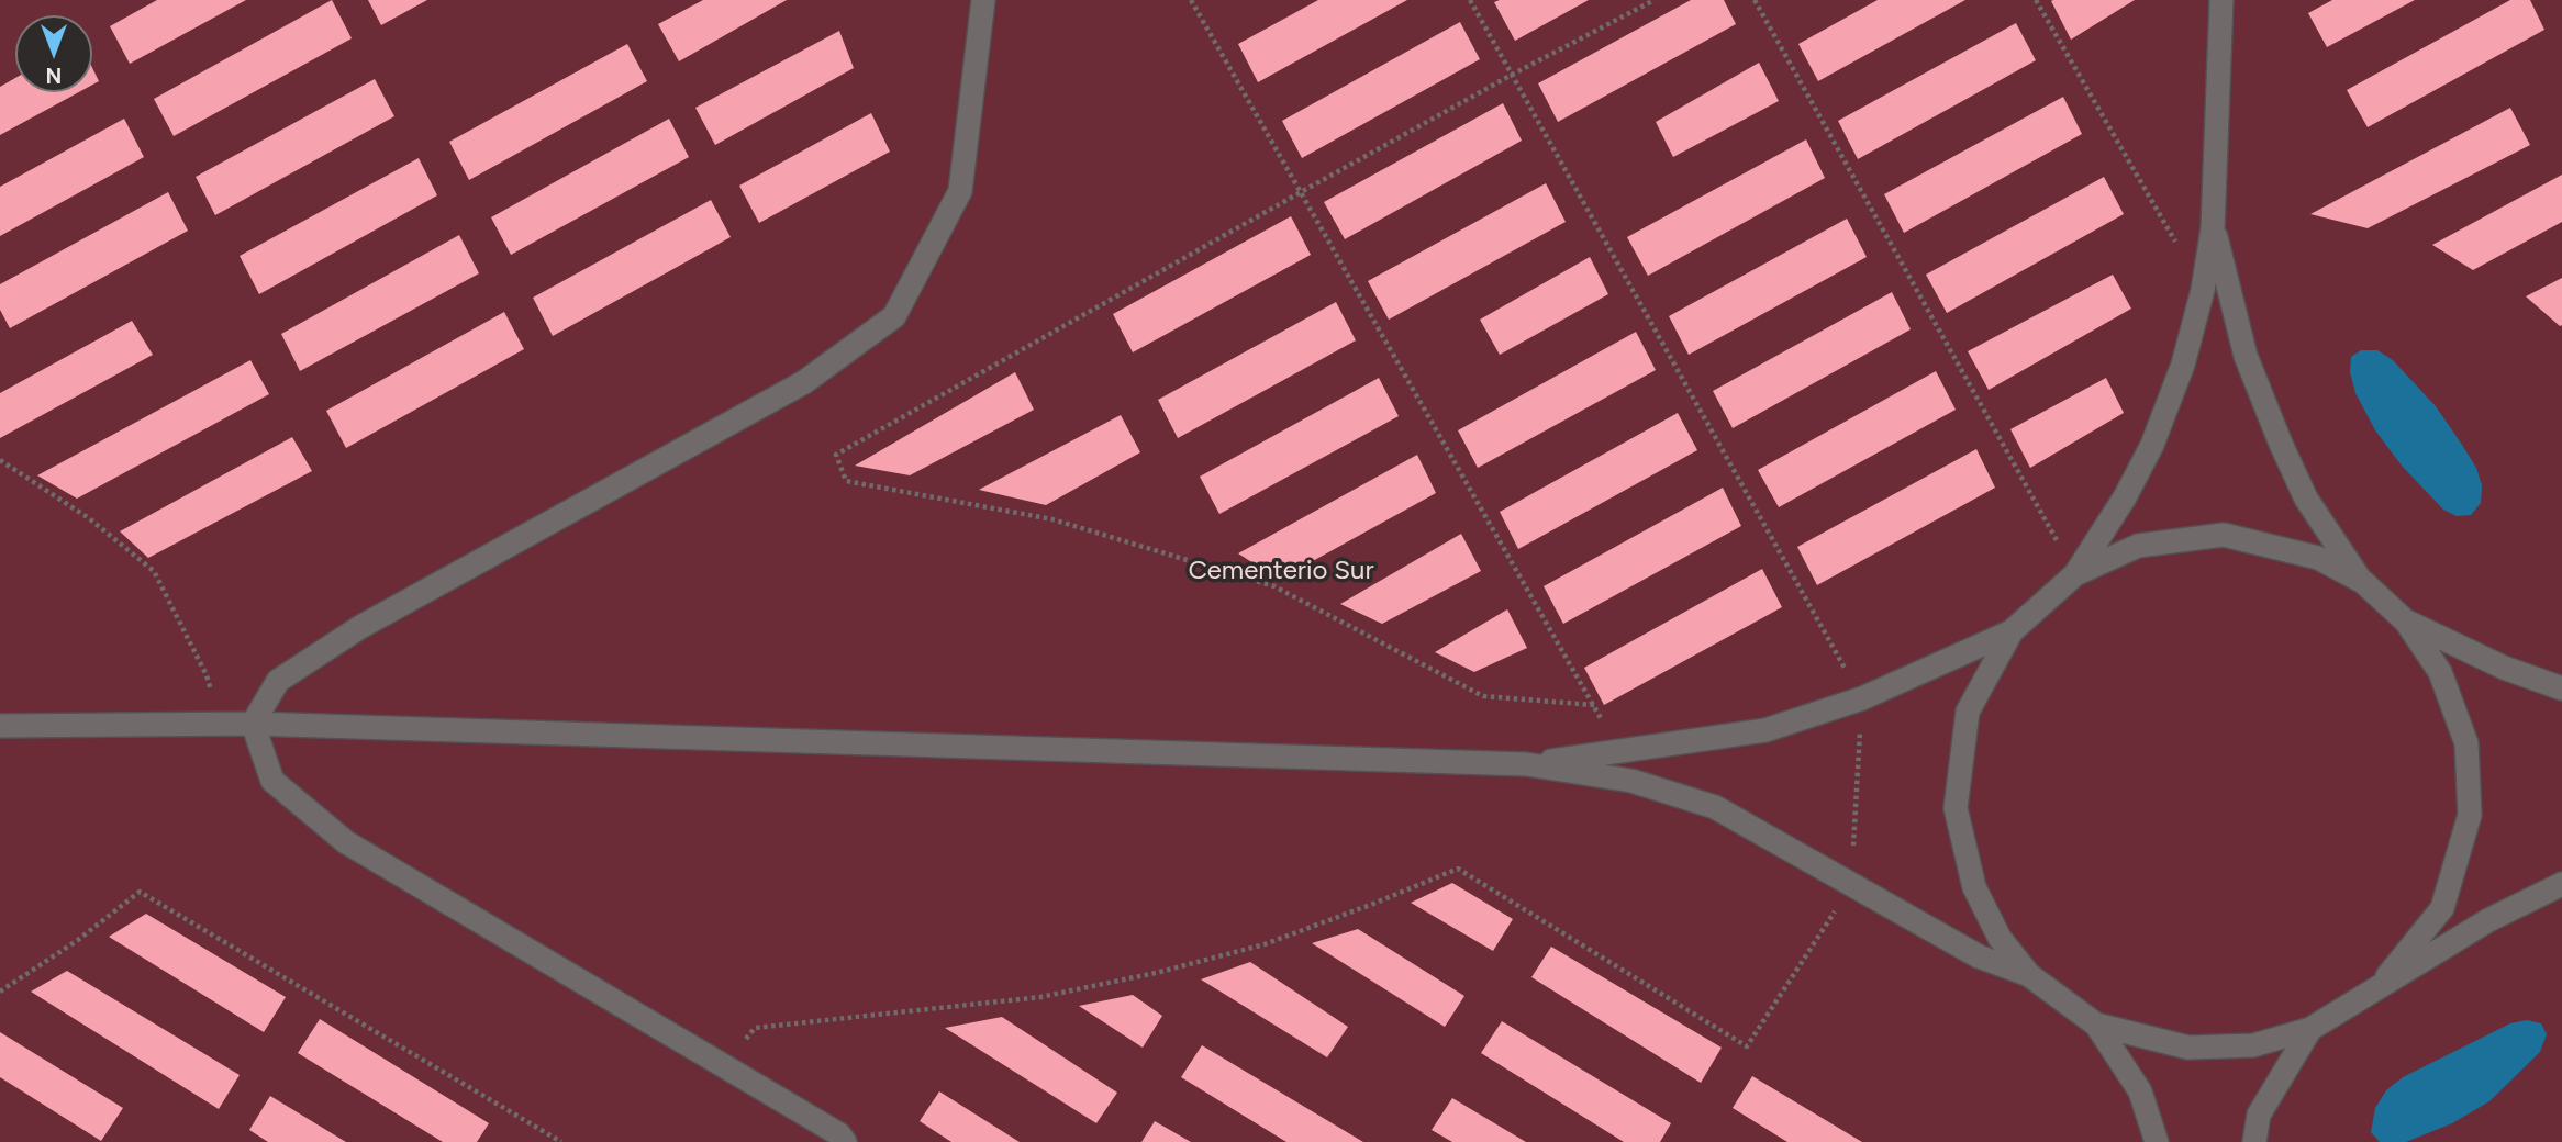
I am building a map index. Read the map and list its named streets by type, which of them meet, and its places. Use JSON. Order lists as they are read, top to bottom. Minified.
{"parks":["Cementerio Sur"],"north":"bottom"}
